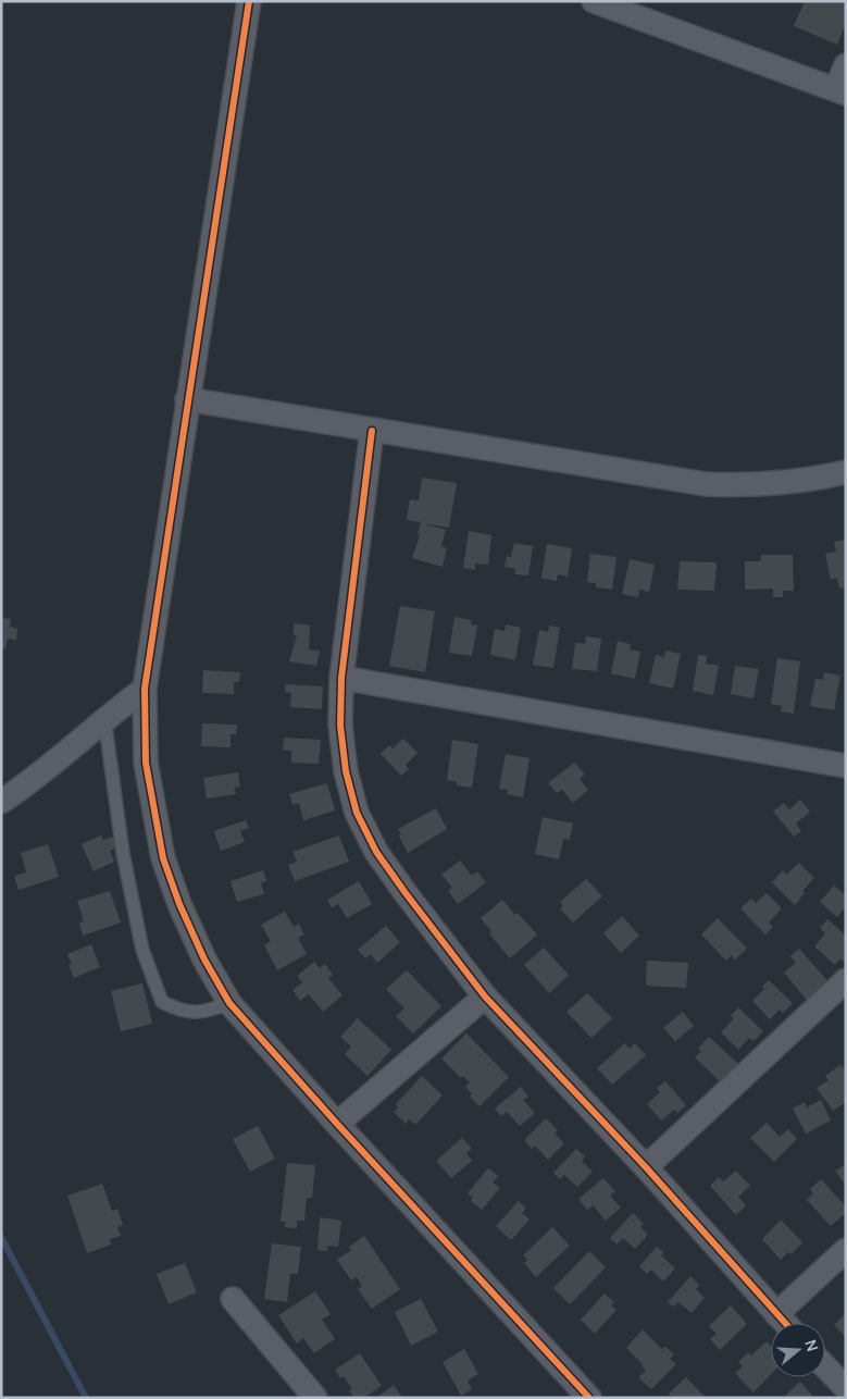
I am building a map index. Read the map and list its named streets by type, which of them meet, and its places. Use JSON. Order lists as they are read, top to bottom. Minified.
{"north":"right"}
